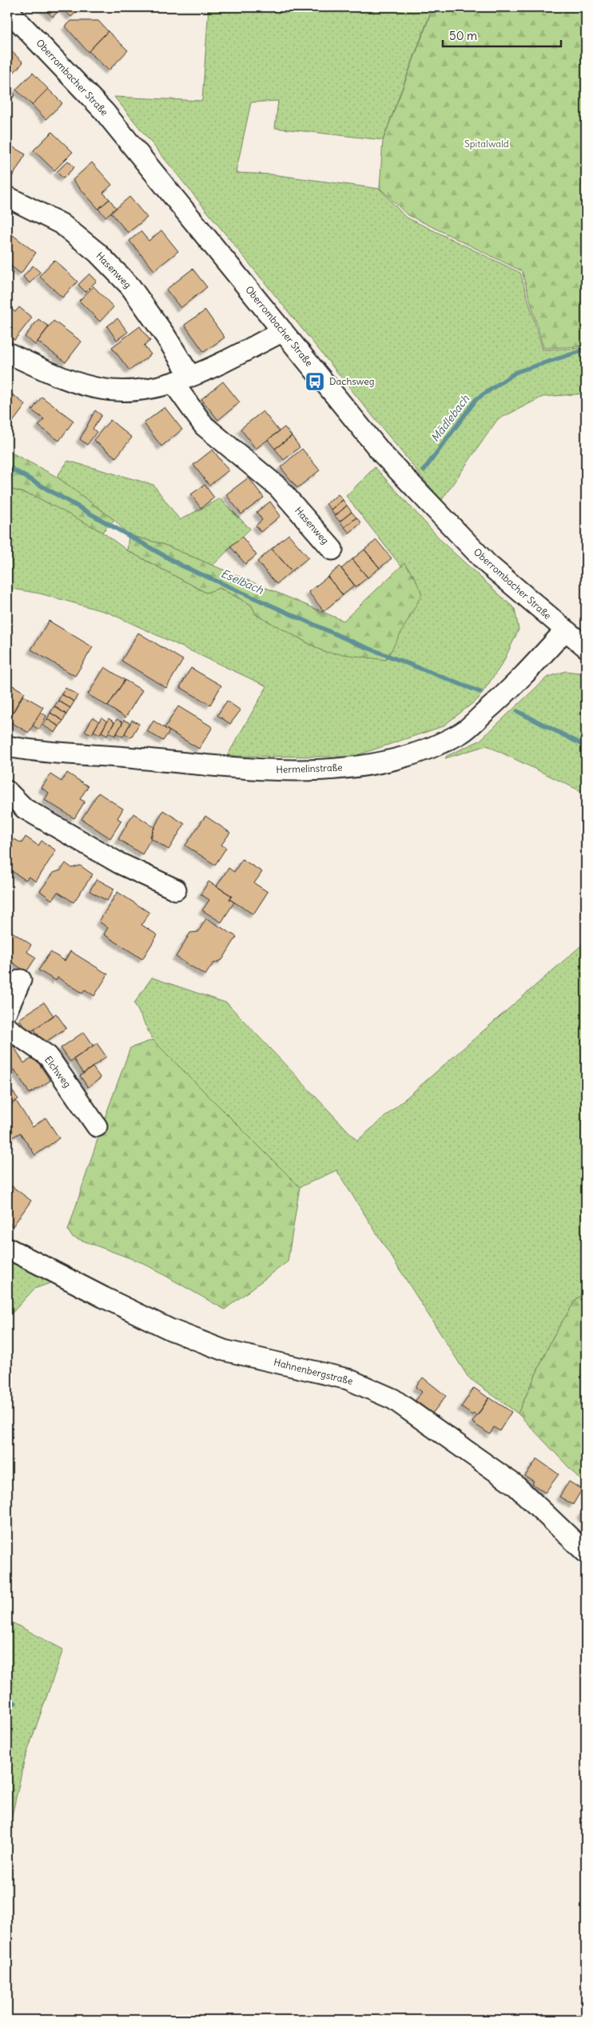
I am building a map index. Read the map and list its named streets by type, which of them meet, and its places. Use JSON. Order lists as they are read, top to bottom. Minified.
{"streets":{"street":["Oberrombacher Straße","Hasenweg","Hermelinstraße","Elchweg","Hahnenbergstraße"]},"crossings":[["Oberrombacher Straße","Hermelinstraße"]],"water":["Mädlebach","Eselbach"],"parks":["Spitalwald"],"places":{"bus stop":["Dachsweg"]},"scale_bar":"50 m"}
